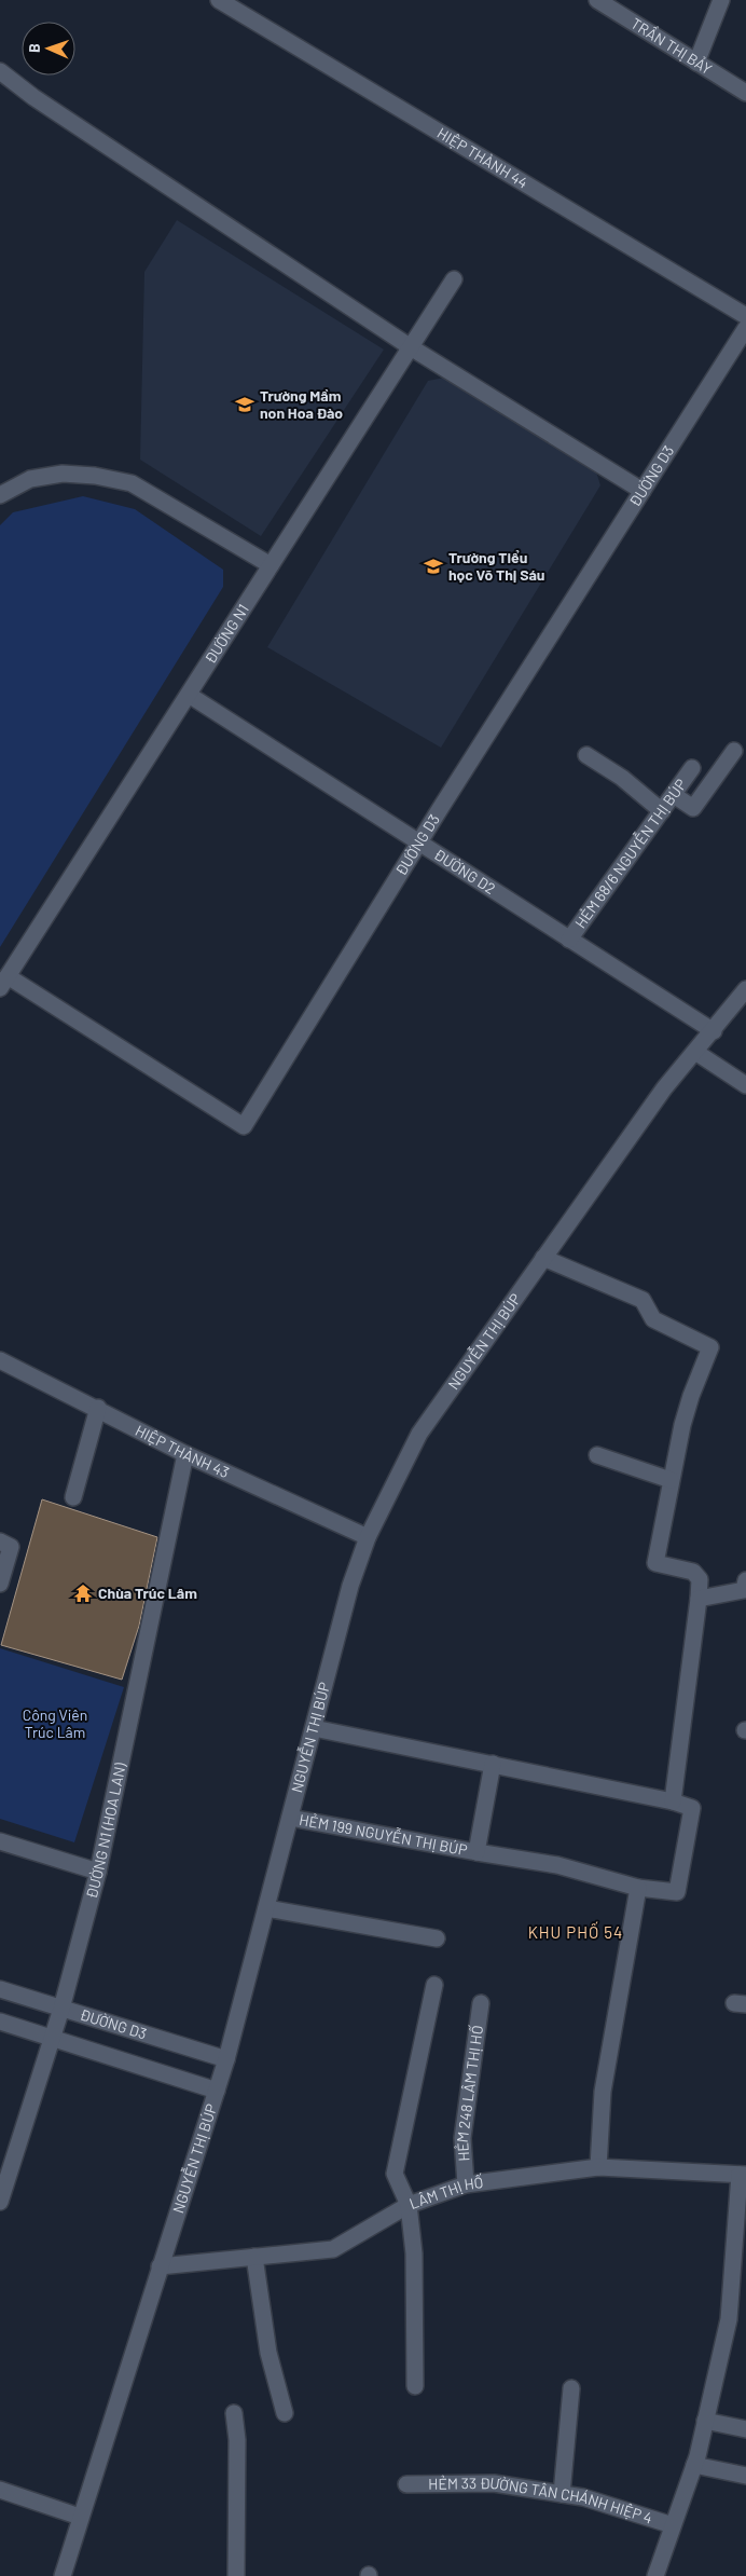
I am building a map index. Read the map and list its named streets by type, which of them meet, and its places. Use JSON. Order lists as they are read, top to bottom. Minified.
{"streets":{"street":["TRẦN THỊ BẢY","HIỆP THÀNH 44","ĐƯỜNG D3","ĐƯỜNG N1","HẺM 68/6 NGUYỄN THỊ BÚP","ĐƯỜNG D2","NGUYỄN THỊ BÚP","HIỆP THÀNH 43","ĐƯỜNG N1 (HOA LAN)","HẺM 199 NGUYỄN THỊ BÚP","HẺM 248 LÂM THỊ HỐ","LÂM THỊ HỐ","HẺM 33 ĐƯỜNG TÂN CHÁNH HIỆP 4"]},"crossings":[["ĐƯỜNG D3","ĐƯỜNG N1"],["ĐƯỜNG D3","ĐƯỜNG D2"],["ĐƯỜNG D3","NGUYỄN THỊ BÚP"],["ĐƯỜNG D3","ĐƯỜNG N1 (HOA LAN)"],["ĐƯỜNG N1","ĐƯỜNG D2"],["HẺM 68/6 NGUYỄN THỊ BÚP","ĐƯỜNG D2"],["ĐƯỜNG D2","NGUYỄN THỊ BÚP"],["NGUYỄN THỊ BÚP","HIỆP THÀNH 43"],["NGUYỄN THỊ BÚP","HẺM 199 NGUYỄN THỊ BÚP"],["NGUYỄN THỊ BÚP","LÂM THỊ HỐ"],["HIỆP THÀNH 43","ĐƯỜNG N1 (HOA LAN)"],["HẺM 248 LÂM THỊ HỐ","LÂM THỊ HỐ"]],"districts":["KHU PHỐ 54"],"parks":["Công Viên Trúc Lâm"],"places":{"school or university":["Trường Mầm non Hoa Đào","Trường Tiểu học Võ Thị Sáu"],"temple":["Chùa Trúc Lâm"]},"north":"left"}
